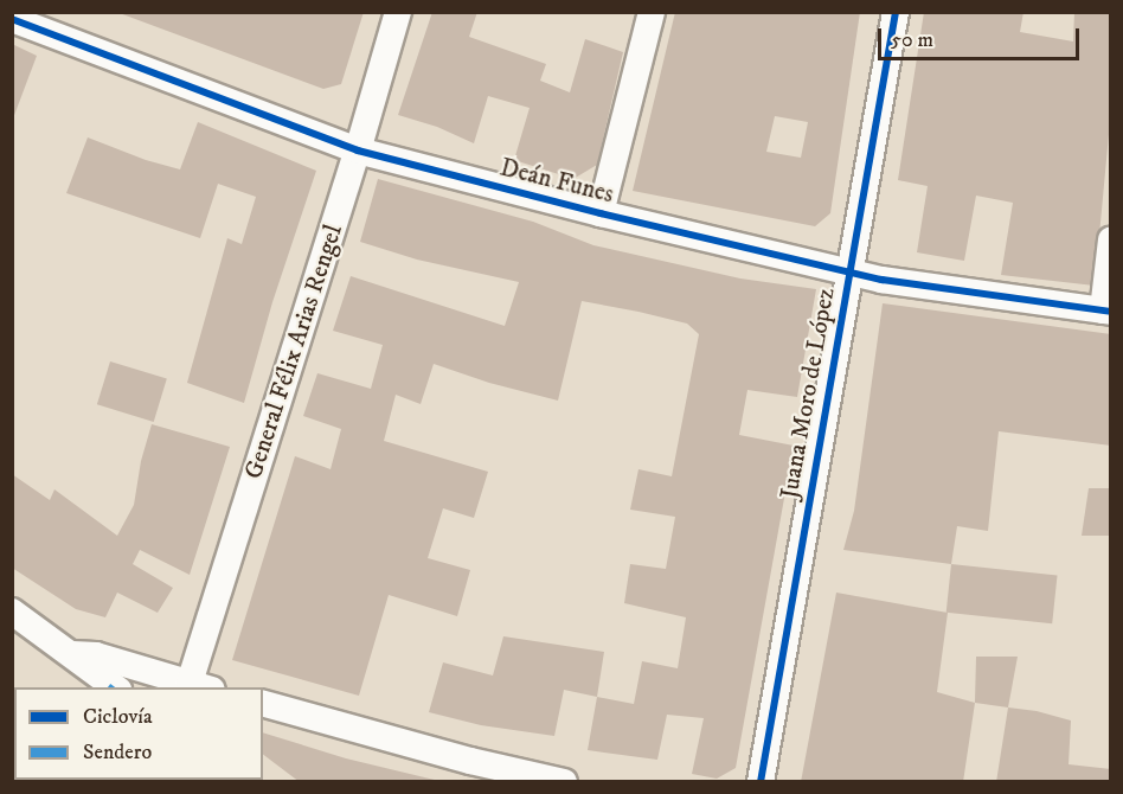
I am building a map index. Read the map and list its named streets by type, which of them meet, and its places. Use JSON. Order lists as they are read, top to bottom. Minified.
{"streets":{"street":["Deán Funes","General Félix Arias Rengel","Juana Moro de López"]},"crossings":[["Deán Funes","General Félix Arias Rengel"],["Deán Funes","Juana Moro de López"]],"legend":["Ciclovía","Sendero"],"scale_bar":"50 m"}
